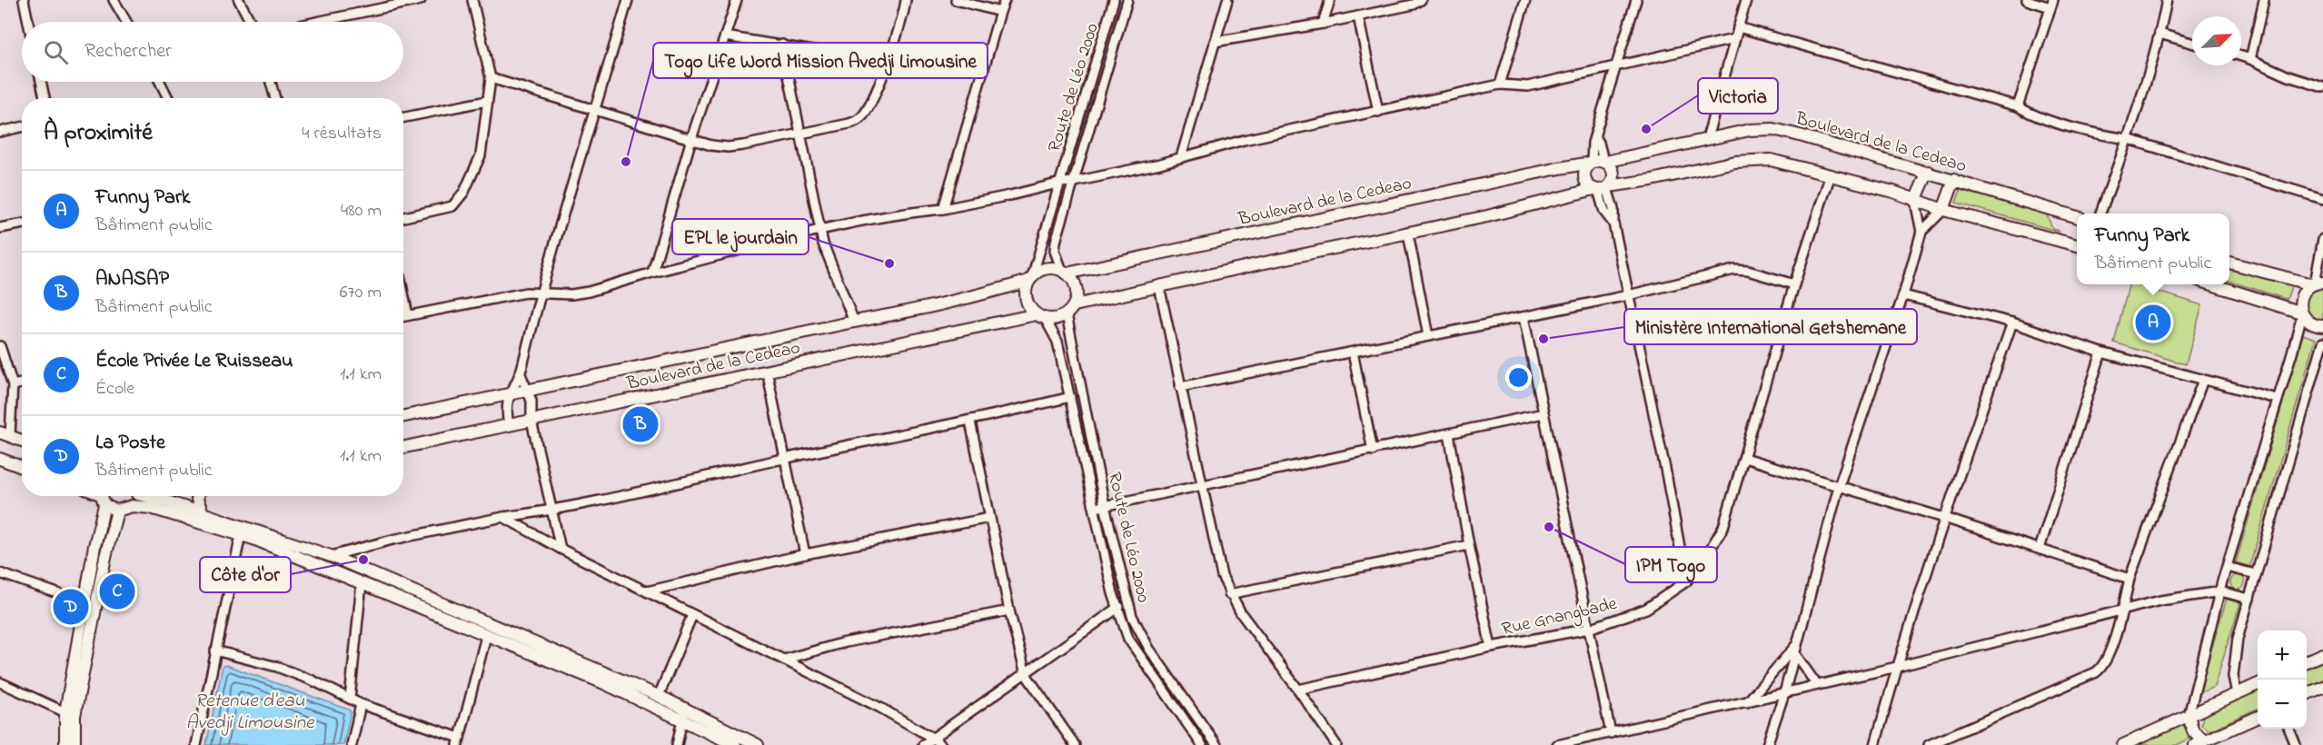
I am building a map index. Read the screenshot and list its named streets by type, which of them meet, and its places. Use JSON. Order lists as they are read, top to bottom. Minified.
{"streets":{"main road":["Boulevard de la Cedeao"],"street":["Route de Léo 2000","Rue Gnangbade"]},"crossings":[["Route de Léo 2000","Boulevard de la Cedeao"]],"water":["Retenue d'eau Avedji Limousine"],"places":["Victoria","Togo Life Word Mission Avedji Limousine","EPL le jourdain","Ministère International Getshemane","IPM Togo","Côte d'or"],"north":"top right","page":{"search":"Rechercher","heading":["À proximité","4 résultats"],"list":[{"mark":"A","name":"Funny Park","note":"Bâtiment public","value":"480 m"},{"mark":"B","name":"ANASAP","note":"Bâtiment public","value":"670 m"},{"mark":"C","name":"École Privée Le Ruisseau","note":"École","value":"1.1 km"},{"mark":"D","name":"La Poste","note":"Bâtiment public","value":"1.1 km"}],"popup":["Funny Park","Bâtiment public"],"pins":["A","B","C","D"],"map_buttons":["+","−"]}}
